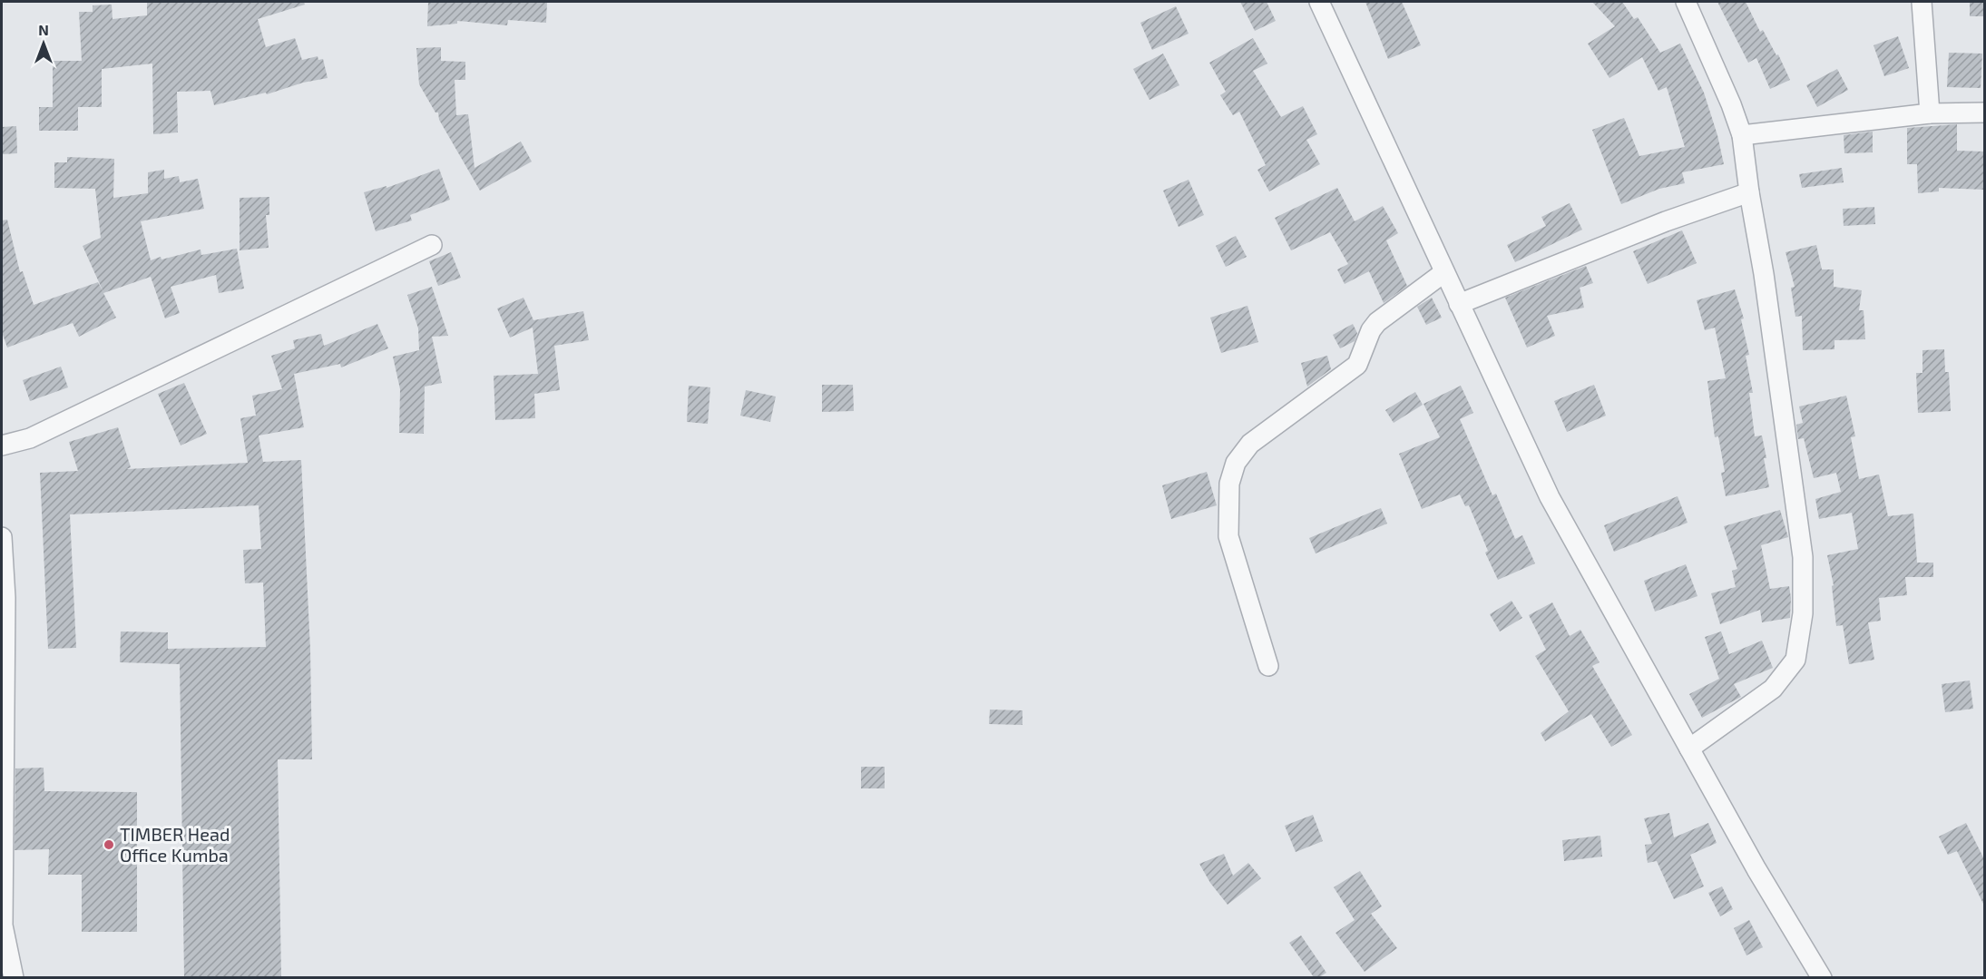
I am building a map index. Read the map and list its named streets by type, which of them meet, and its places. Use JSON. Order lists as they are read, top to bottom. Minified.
{"places":["TIMBER Head Office Kumba"],"north":"top"}
